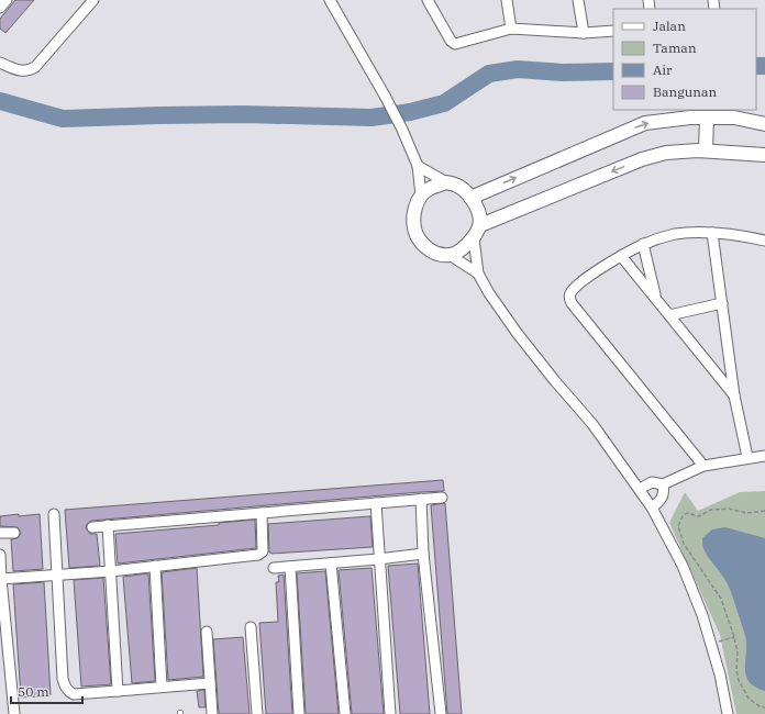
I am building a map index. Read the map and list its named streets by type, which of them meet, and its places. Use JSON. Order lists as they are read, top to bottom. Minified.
{"legend":["Jalan","Taman","Air","Bangunan"],"scale_bar":"50 m"}
